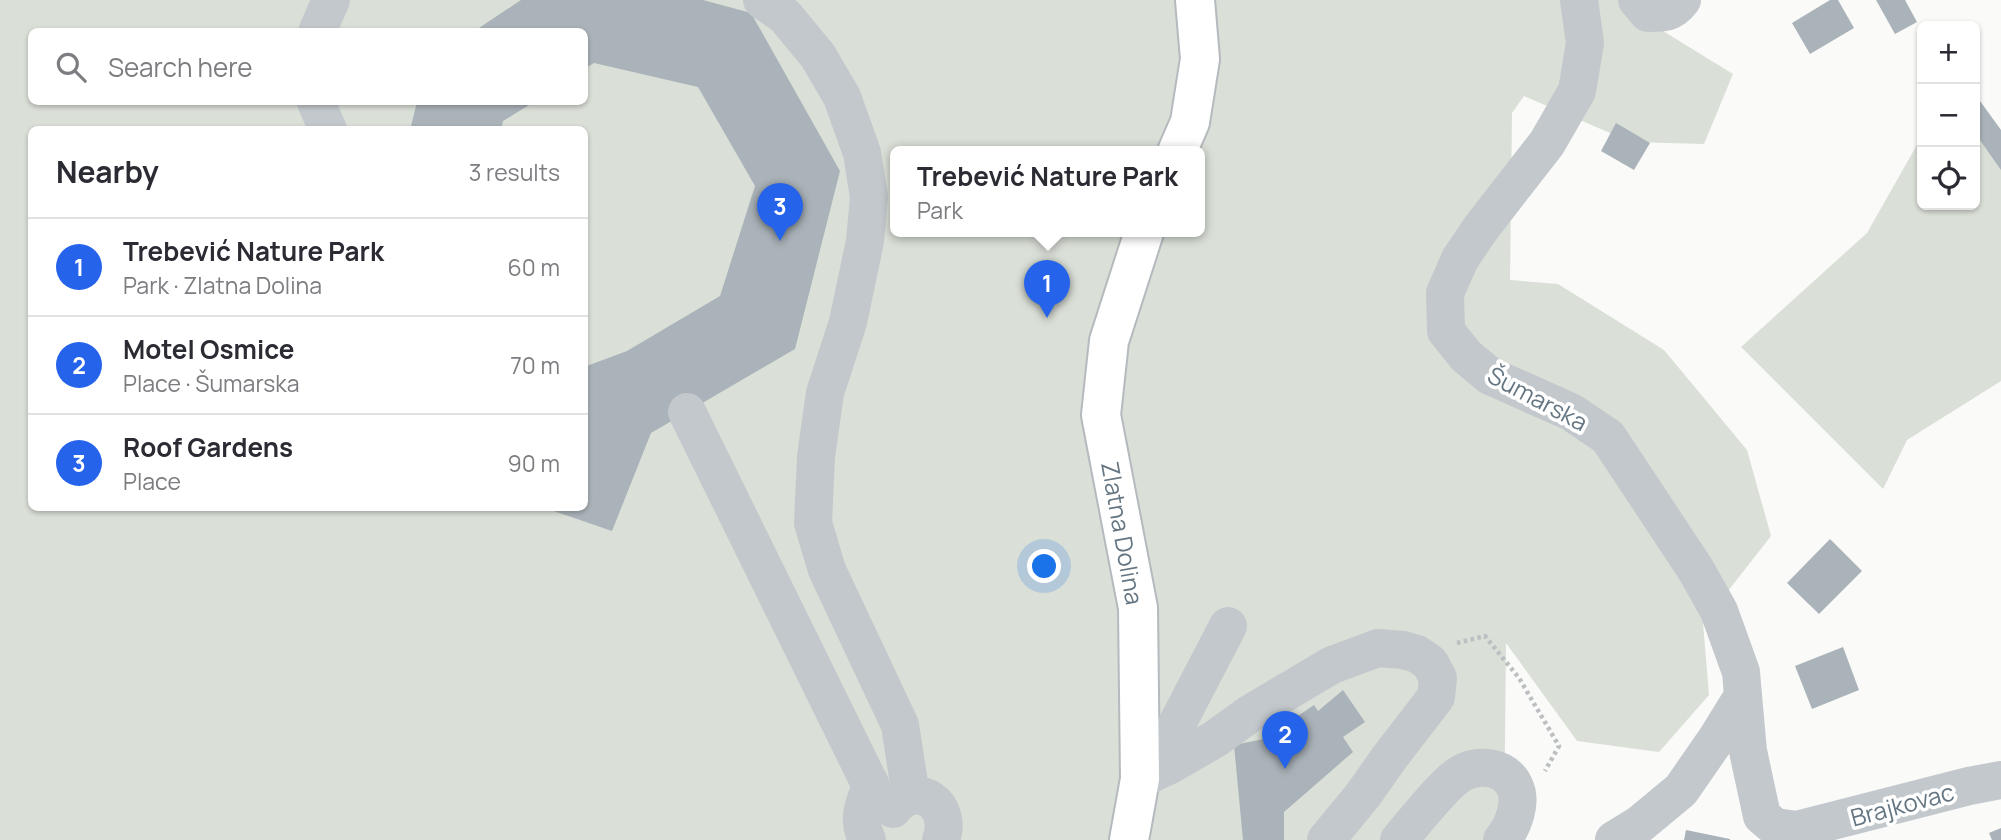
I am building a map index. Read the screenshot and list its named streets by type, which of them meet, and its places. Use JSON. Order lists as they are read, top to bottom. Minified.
{"streets":{"main road":["Zlatna Dolina"],"street":["Šumarska","Brajkovac"]},"crossings":[["Šumarska","Brajkovac"]],"page":{"map_buttons":["+","−"],"search":"Search here","heading":["Nearby","3 results"],"popup":["Trebević Nature Park","Park"],"pins":["3","1","2"],"list":[{"mark":"1","name":"Trebević Nature Park","note":"Park · Zlatna Dolina","value":"60 m"},{"mark":"2","name":"Motel Osmice","note":"Place · Šumarska","value":"70 m"},{"mark":"3","name":"Roof Gardens","note":"Place","value":"90 m"}]}}
